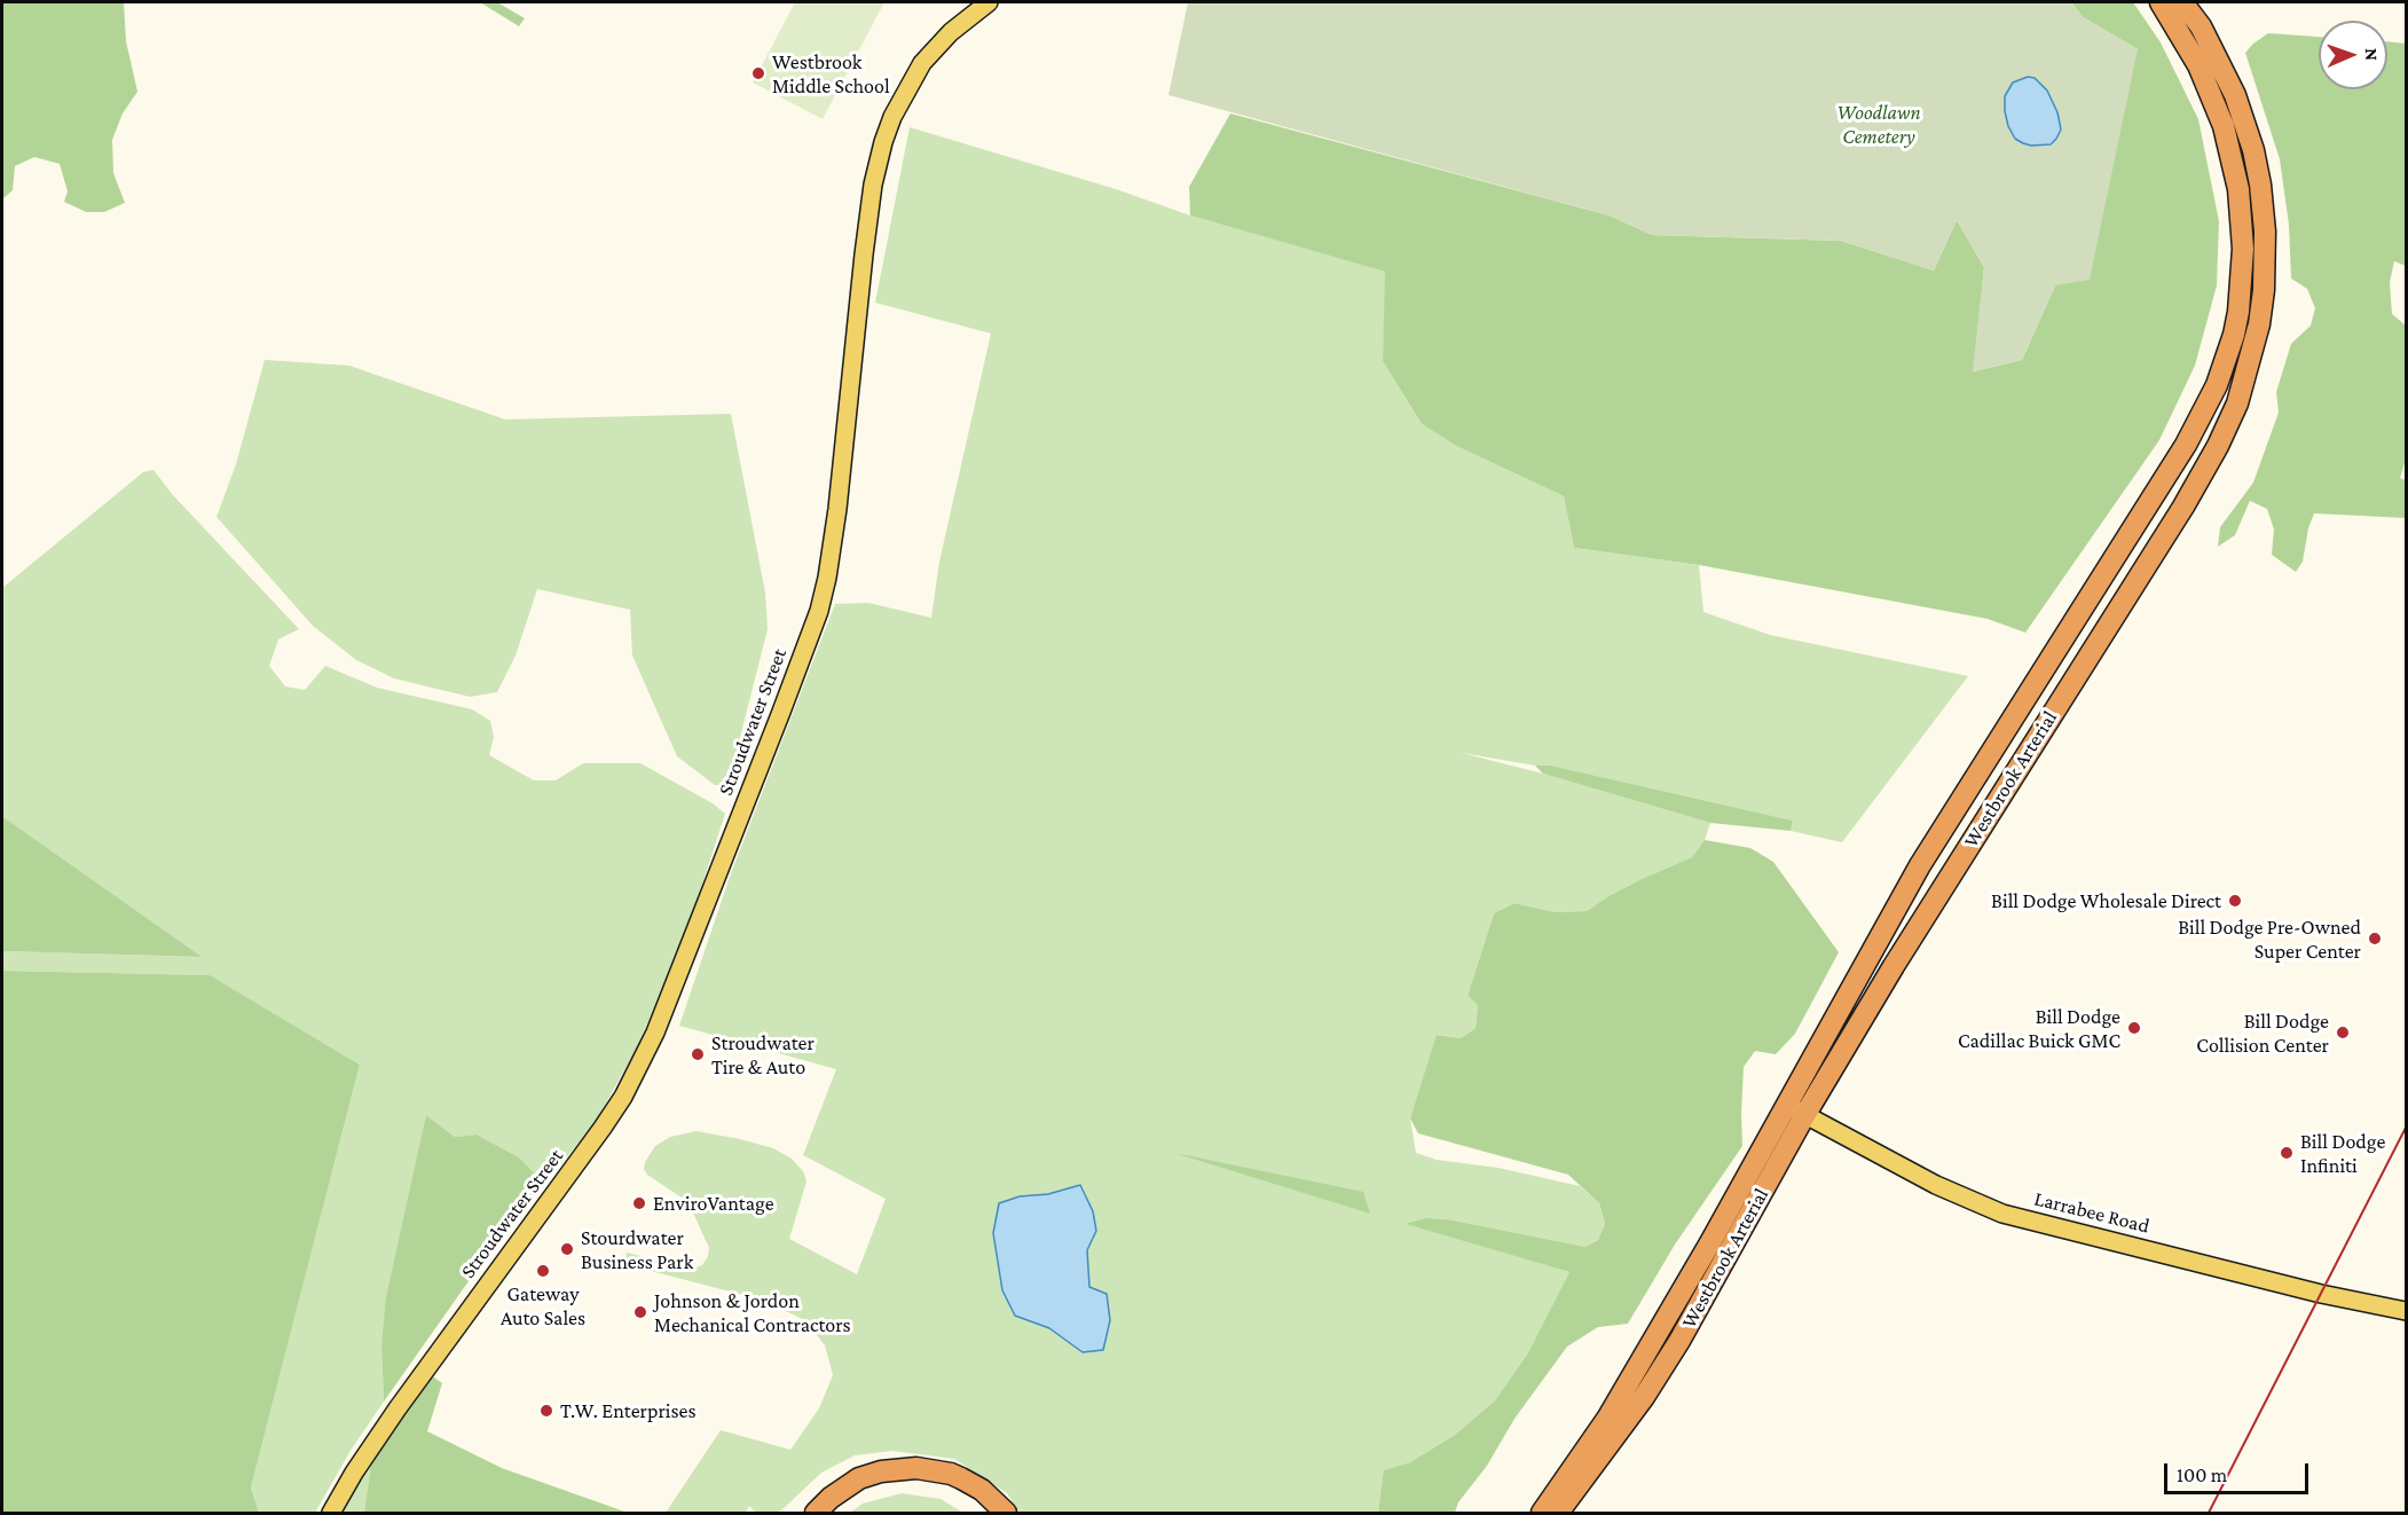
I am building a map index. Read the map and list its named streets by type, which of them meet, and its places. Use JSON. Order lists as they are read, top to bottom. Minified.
{"streets":{"highway":["Westbrook Arterial"],"main road":["Stroudwater Street","Larrabee Road"]},"crossings":[["Westbrook Arterial","Larrabee Road"]],"parks":["Woodlawn Cemetery"],"places":["Westbrook Middle School","Bill Dodge Wholesale Direct","Bill Dodge Pre-Owned Super Center","Bill Dodge Cadillac Buick GMC","Bill Dodge Collision Center","Stroudwater Tire & Auto","Bill Dodge Infiniti","EnviroVantage","Stourdwater Business Park","Gateway Auto Sales","Johnson & Jordon Mechanical Contractors","T.W. Enterprises"],"scale_bar":"100 m","north":"right"}
